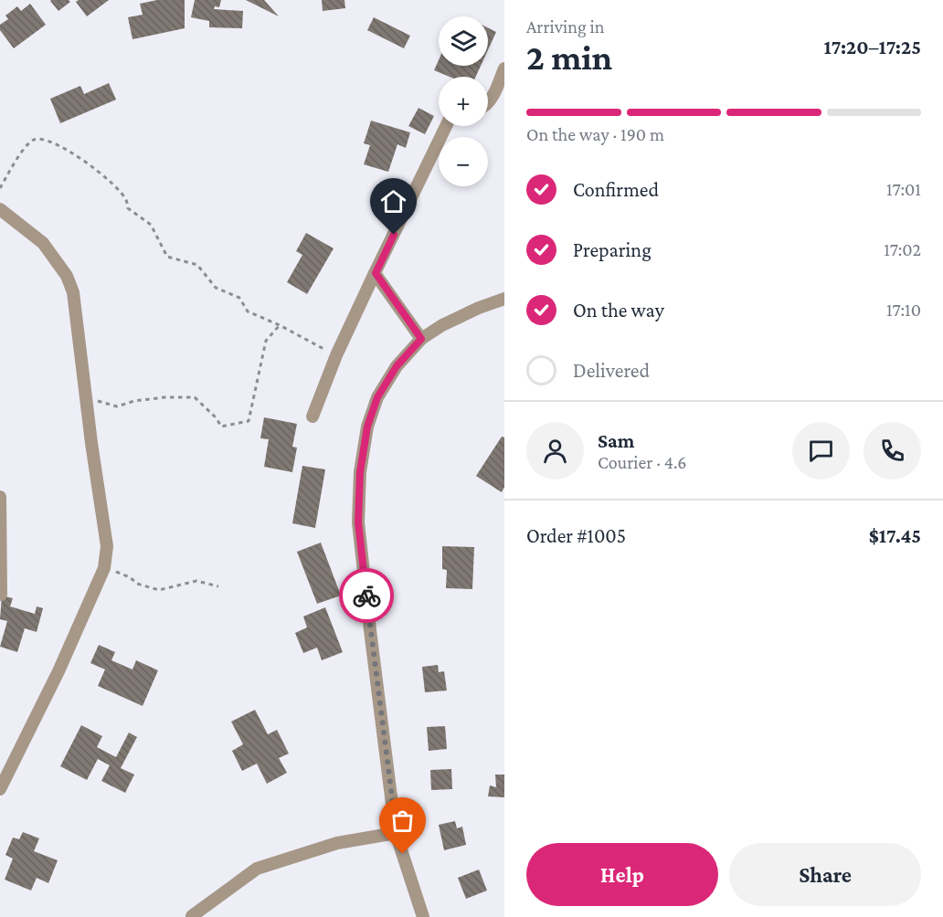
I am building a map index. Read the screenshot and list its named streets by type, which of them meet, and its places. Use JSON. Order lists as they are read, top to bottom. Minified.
{"page":{"heading":["2 min","Arriving in","17:20–17:25"],"panel":["Sam","Courier · 4.6","Order #1005","$17.45"],"map_buttons":["+","−"],"bar":"On the way · 190 m","list":[["Confirmed","17:01"],["Preparing","17:02"],["On the way","17:10"],"Delivered"],"buttons":["Help","Share"]}}
